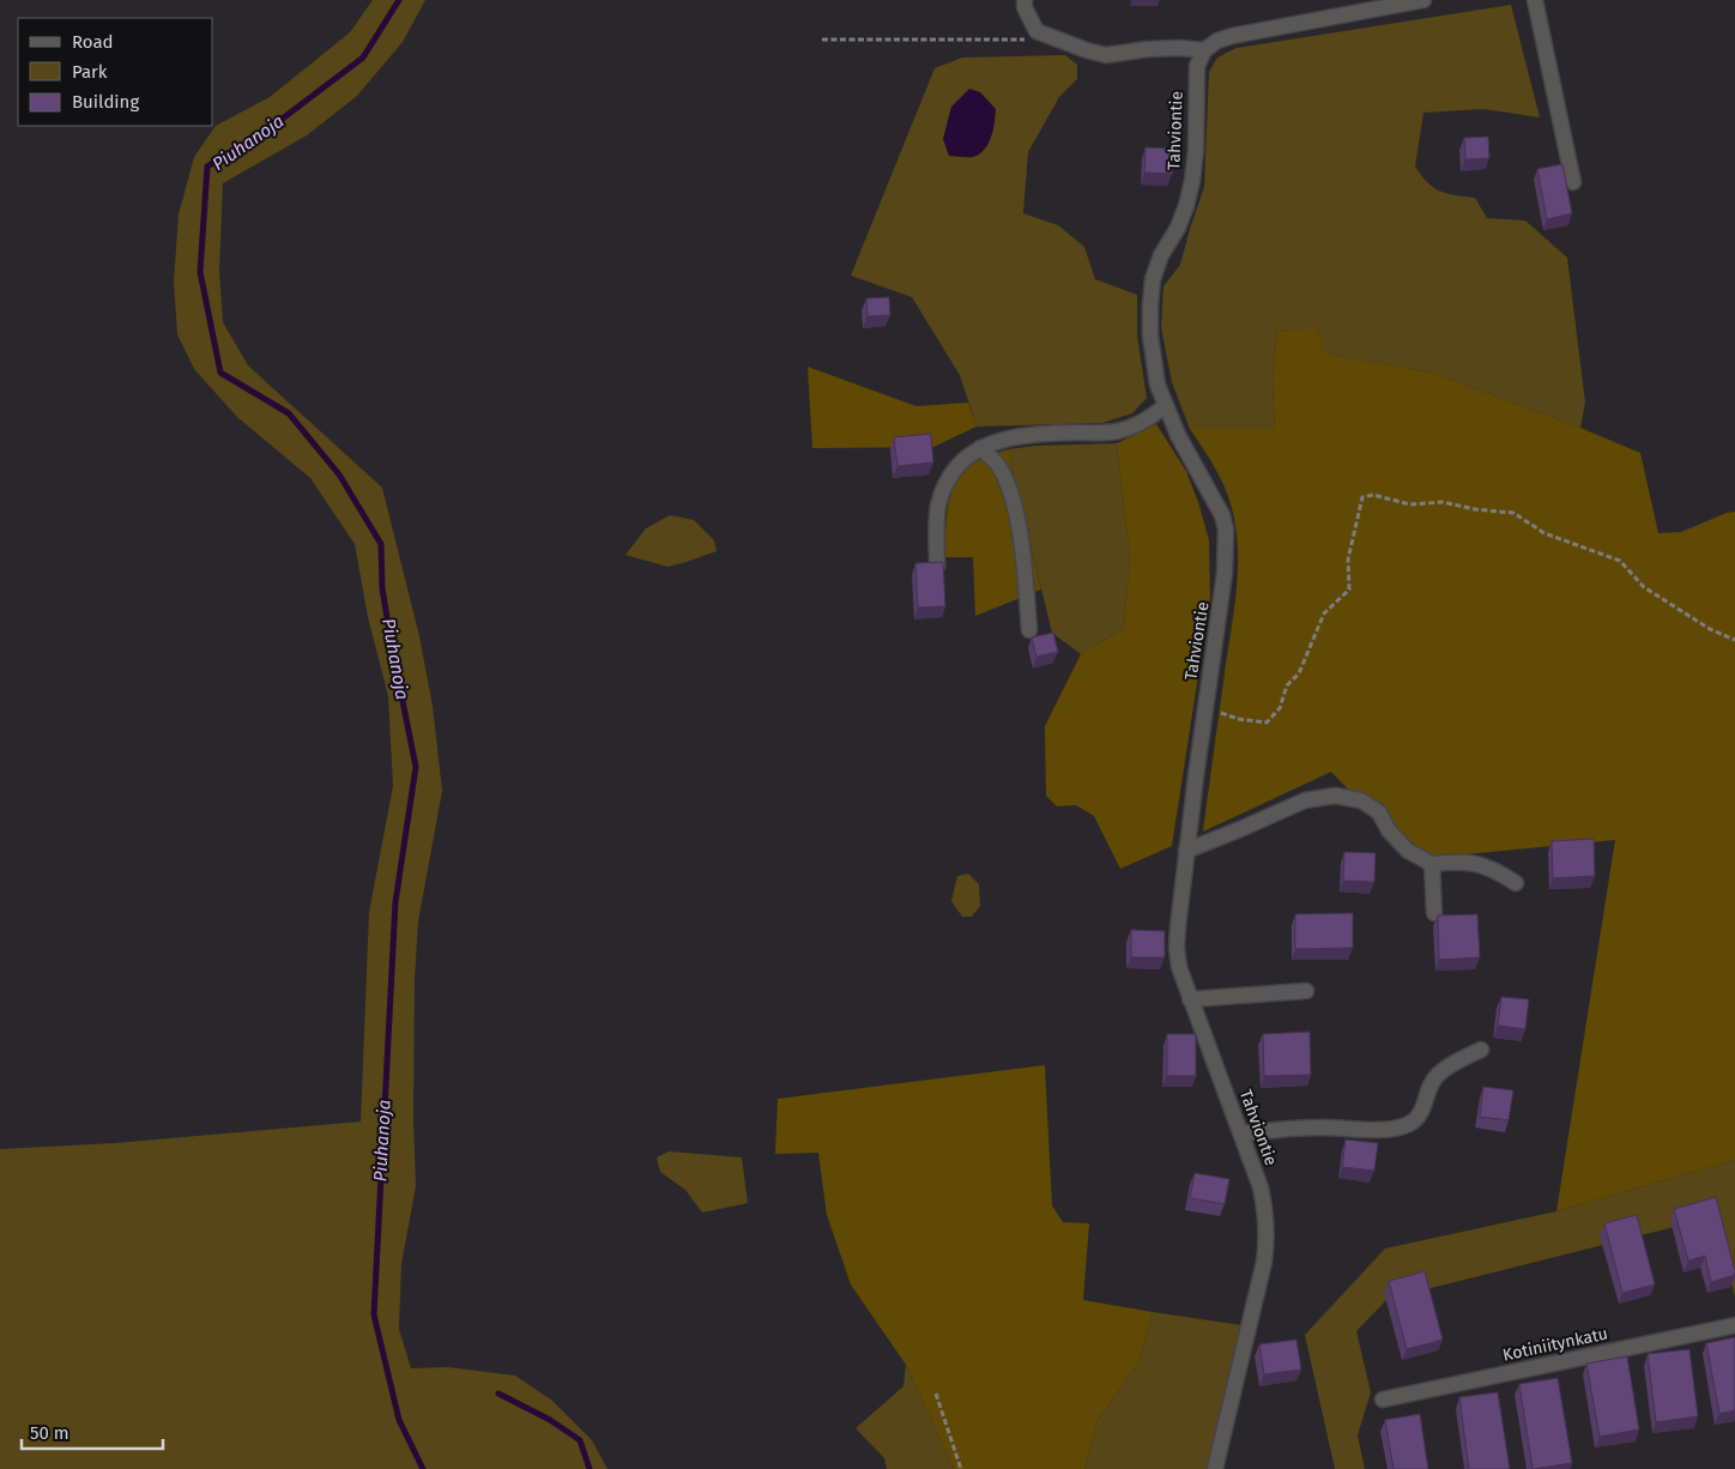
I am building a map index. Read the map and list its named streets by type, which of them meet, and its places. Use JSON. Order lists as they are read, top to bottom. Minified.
{"streets":{"street":["Tahviontie","Kotiniitynkatu"]},"water":["Piuhanoja"],"legend":["Road","Park","Building"],"scale_bar":"50 m"}
